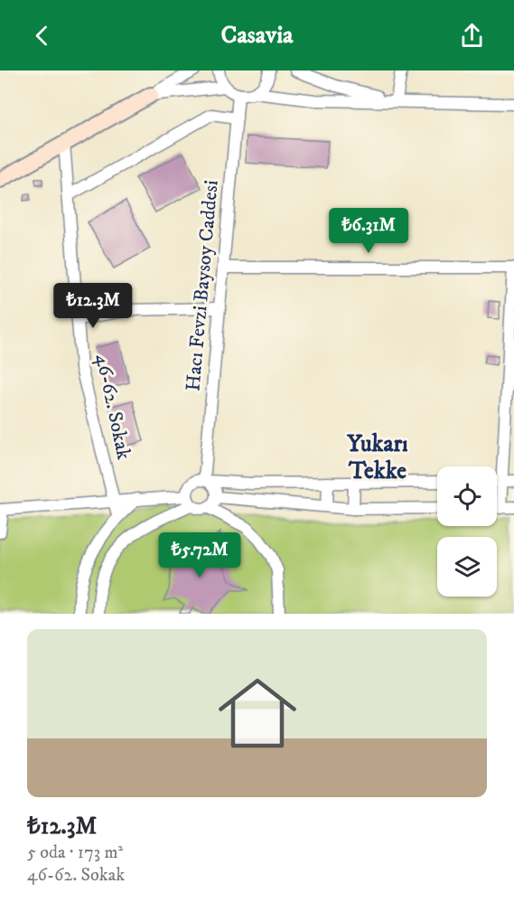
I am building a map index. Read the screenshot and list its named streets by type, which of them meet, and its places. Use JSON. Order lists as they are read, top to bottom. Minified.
{"streets":{"street":["Hacı Fevzi Baysoy Caddesi","46-62. Sokak"]},"districts":["Yukarı Tekke"],"page":{"header":"Casavia","price":["₺6.31M","₺12.3M","₺5.72M"],"list":[{"name":"₺12.3M","note":"5 oda · 173 m² · 46-62. Sokak"}]}}
